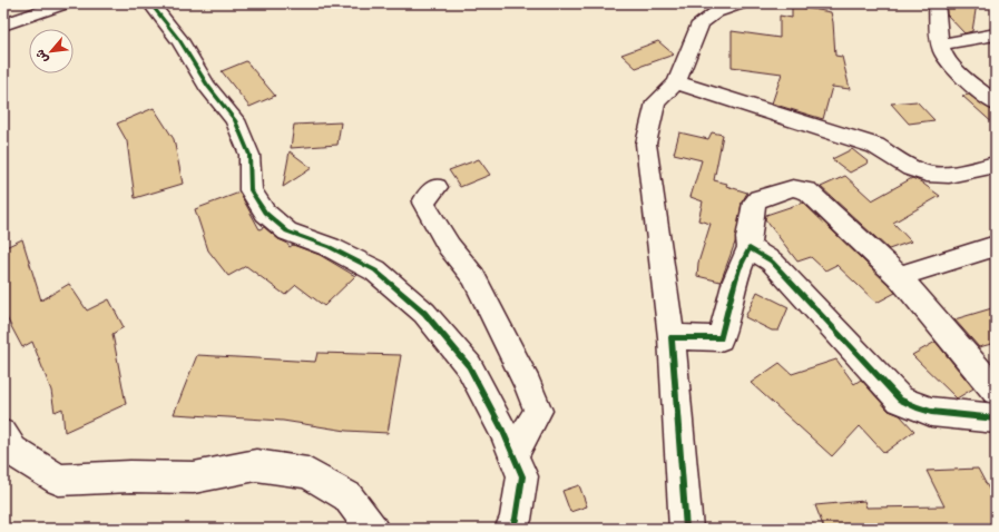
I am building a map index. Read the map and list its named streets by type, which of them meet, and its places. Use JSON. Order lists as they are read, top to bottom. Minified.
{"north":"bottom left"}
